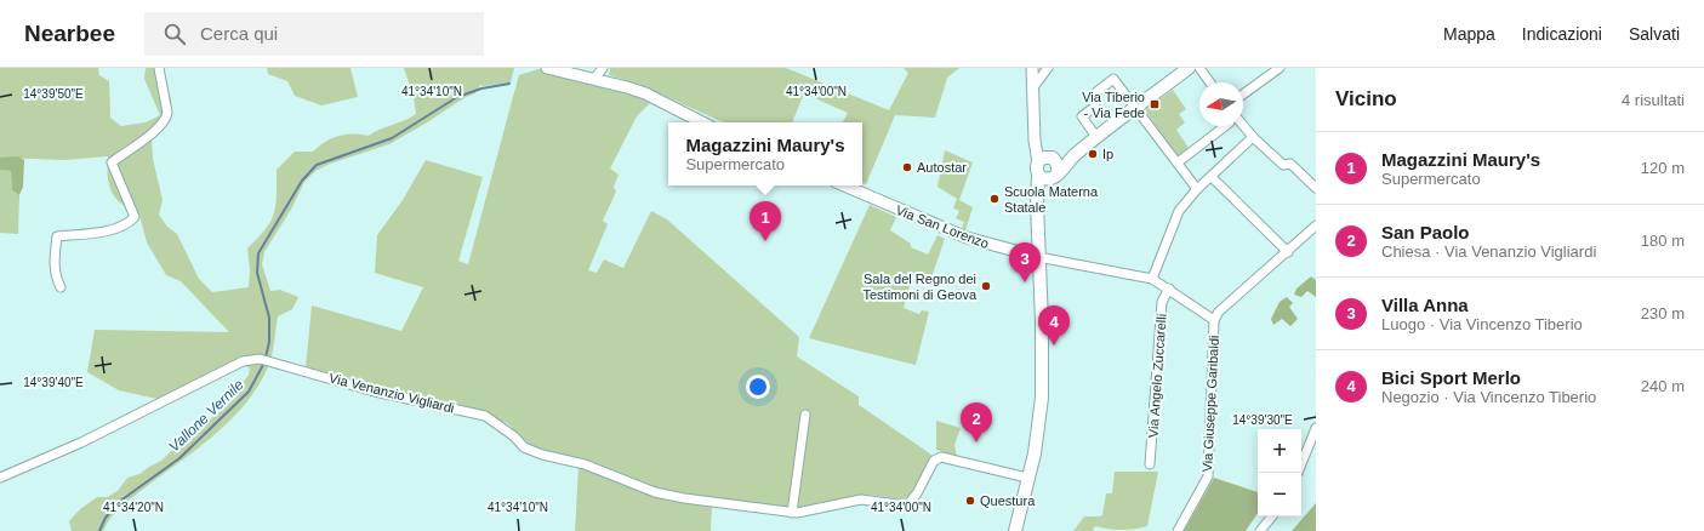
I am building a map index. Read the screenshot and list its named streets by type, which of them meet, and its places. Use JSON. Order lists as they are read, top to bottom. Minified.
{"streets":{"street":["Via San Lorenzo","Via Angelo Zuccarelli","Via Venanzio Vigliardi","Via Giuseppe Garibaldi"]},"crossings":[["Via San Lorenzo","Via Angelo Zuccarelli"],["Via San Lorenzo","Via Giuseppe Garibaldi"]],"water":["Vallone Vernile"],"places":{"transit":["Via Tiberio - Via Fede"],"other":["Ip","Autostar","Scuola Materna Statale","Sala del Regno dei Testimoni di Geova","Questura"]},"north":"left","page":{"header":"Nearbee","search":"Cerca qui","nav":["Mappa","Indicazioni","Salvati"],"heading":["Vicino","4 risultati"],"popup":["Magazzini Maury's","Supermercato"],"list":[{"mark":"1","name":"Magazzini Maury's","note":"Supermercato","value":"120 m"},{"mark":"2","name":"San Paolo","note":"Chiesa · Via Venanzio Vigliardi","value":"180 m"},{"mark":"3","name":"Villa Anna","note":"Luogo · Via Vincenzo Tiberio","value":"230 m"},{"mark":"4","name":"Bici Sport Merlo","note":"Negozio · Via Vincenzo Tiberio","value":"240 m"}],"pins":["1","3","4","2"],"map_buttons":["+","−"]},"coordinates":["41°34'10\"N","41°34'00\"N","14°39'50\"E","14°39'40\"E","14°39'30\"E","41°34'20\"N"]}
